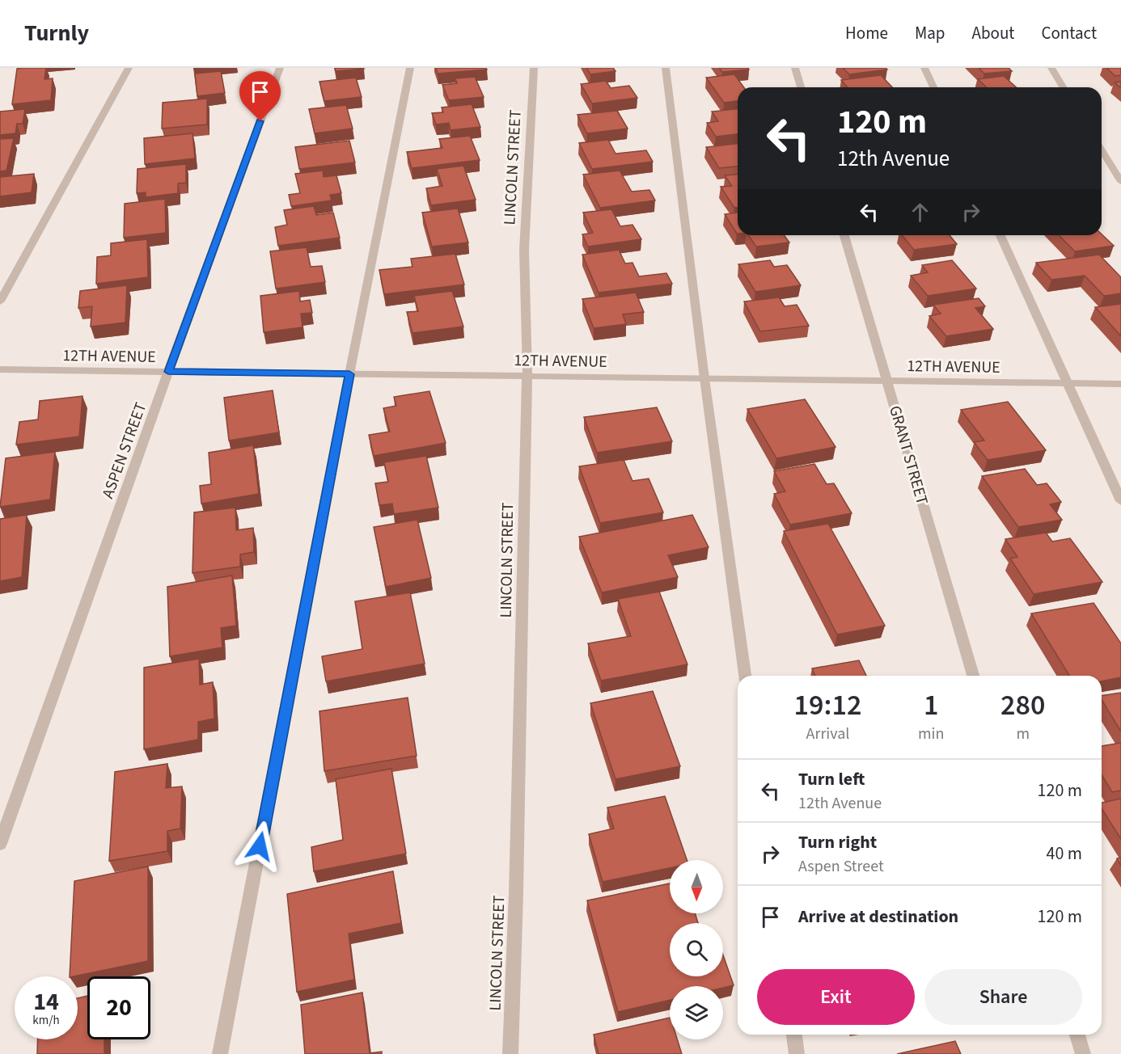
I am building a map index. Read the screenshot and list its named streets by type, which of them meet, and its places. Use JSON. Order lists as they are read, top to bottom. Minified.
{"streets":{"street":["LINCOLN STREET","12TH AVENUE","ASPEN STREET","GRANT STREET"]},"crossings":[["LINCOLN STREET","12TH AVENUE"],["12TH AVENUE","ASPEN STREET"],["12TH AVENUE","GRANT STREET"]],"north":"bottom","page":{"header":"Turnly","nav":["Home","Map","About","Contact"],"turn":["120 m","12th Avenue"],"eta":["19:12","Arrival","1","min","280","m"],"list":[{"name":"Turn left","note":"12th Avenue","value":"120 m"},{"name":"Turn right","note":"Aspen Street","value":"40 m"},{"name":"Arrive at destination","value":"120 m"}],"buttons":["Exit","Share"],"speed":"14 km/h","limit":"20"}}
